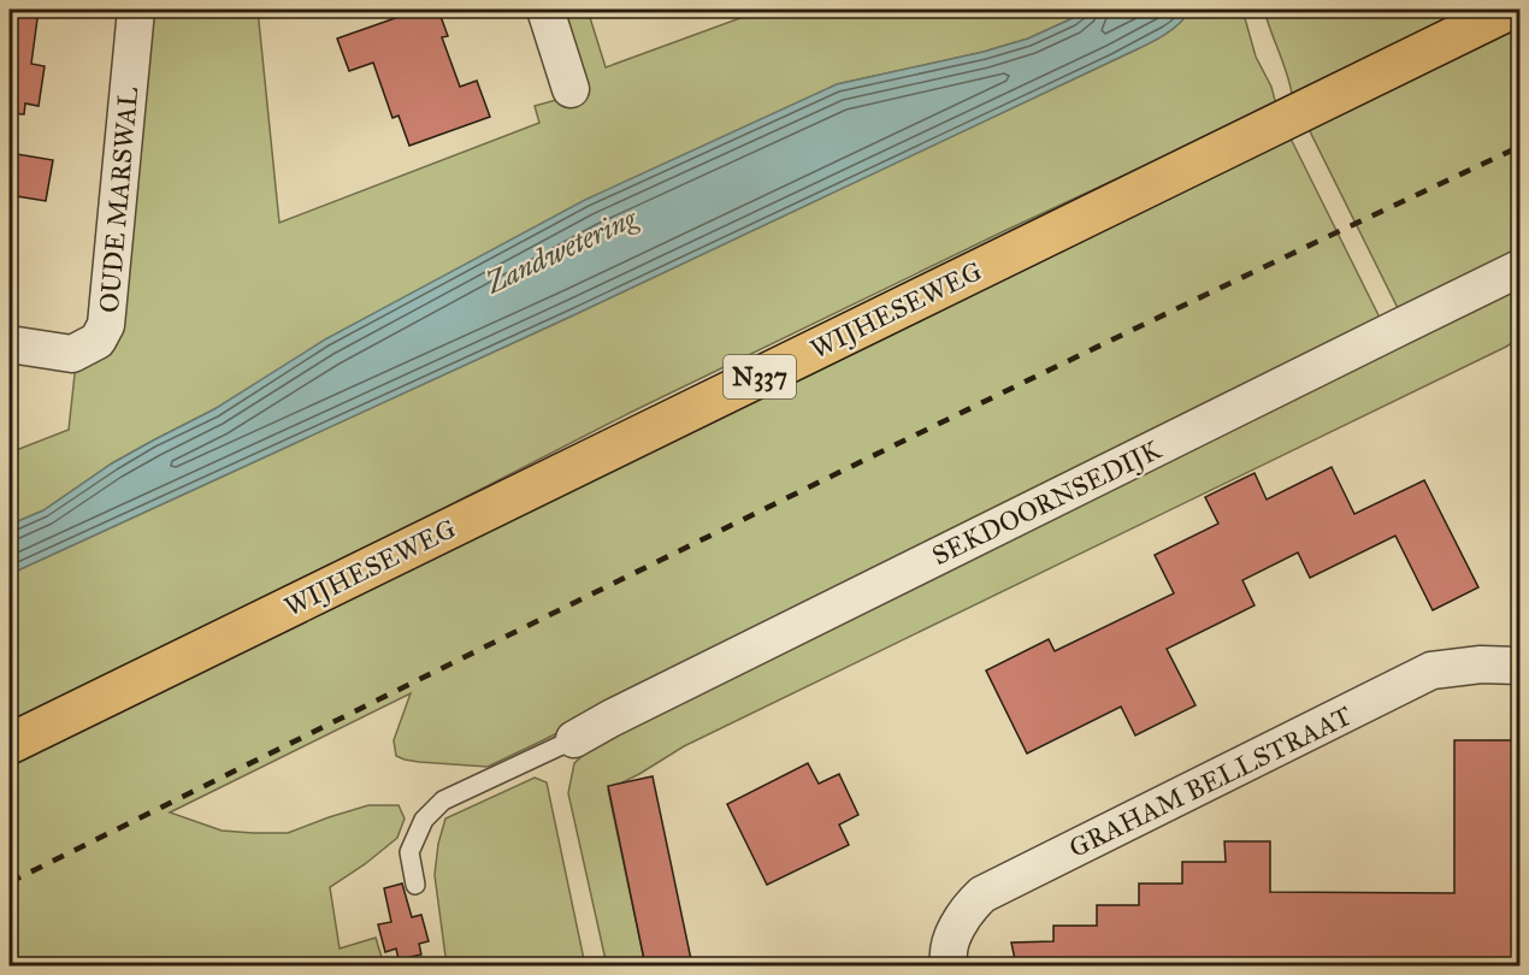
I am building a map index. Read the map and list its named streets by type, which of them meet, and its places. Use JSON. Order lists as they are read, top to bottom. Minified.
{"streets":{"main road":["WIJHESEWEG","N337"],"street":["OUDE MARSWAL","SEKDOORNSEDIJK","GRAHAM BELLSTRAAT"]},"water":["Zandwetering"]}
